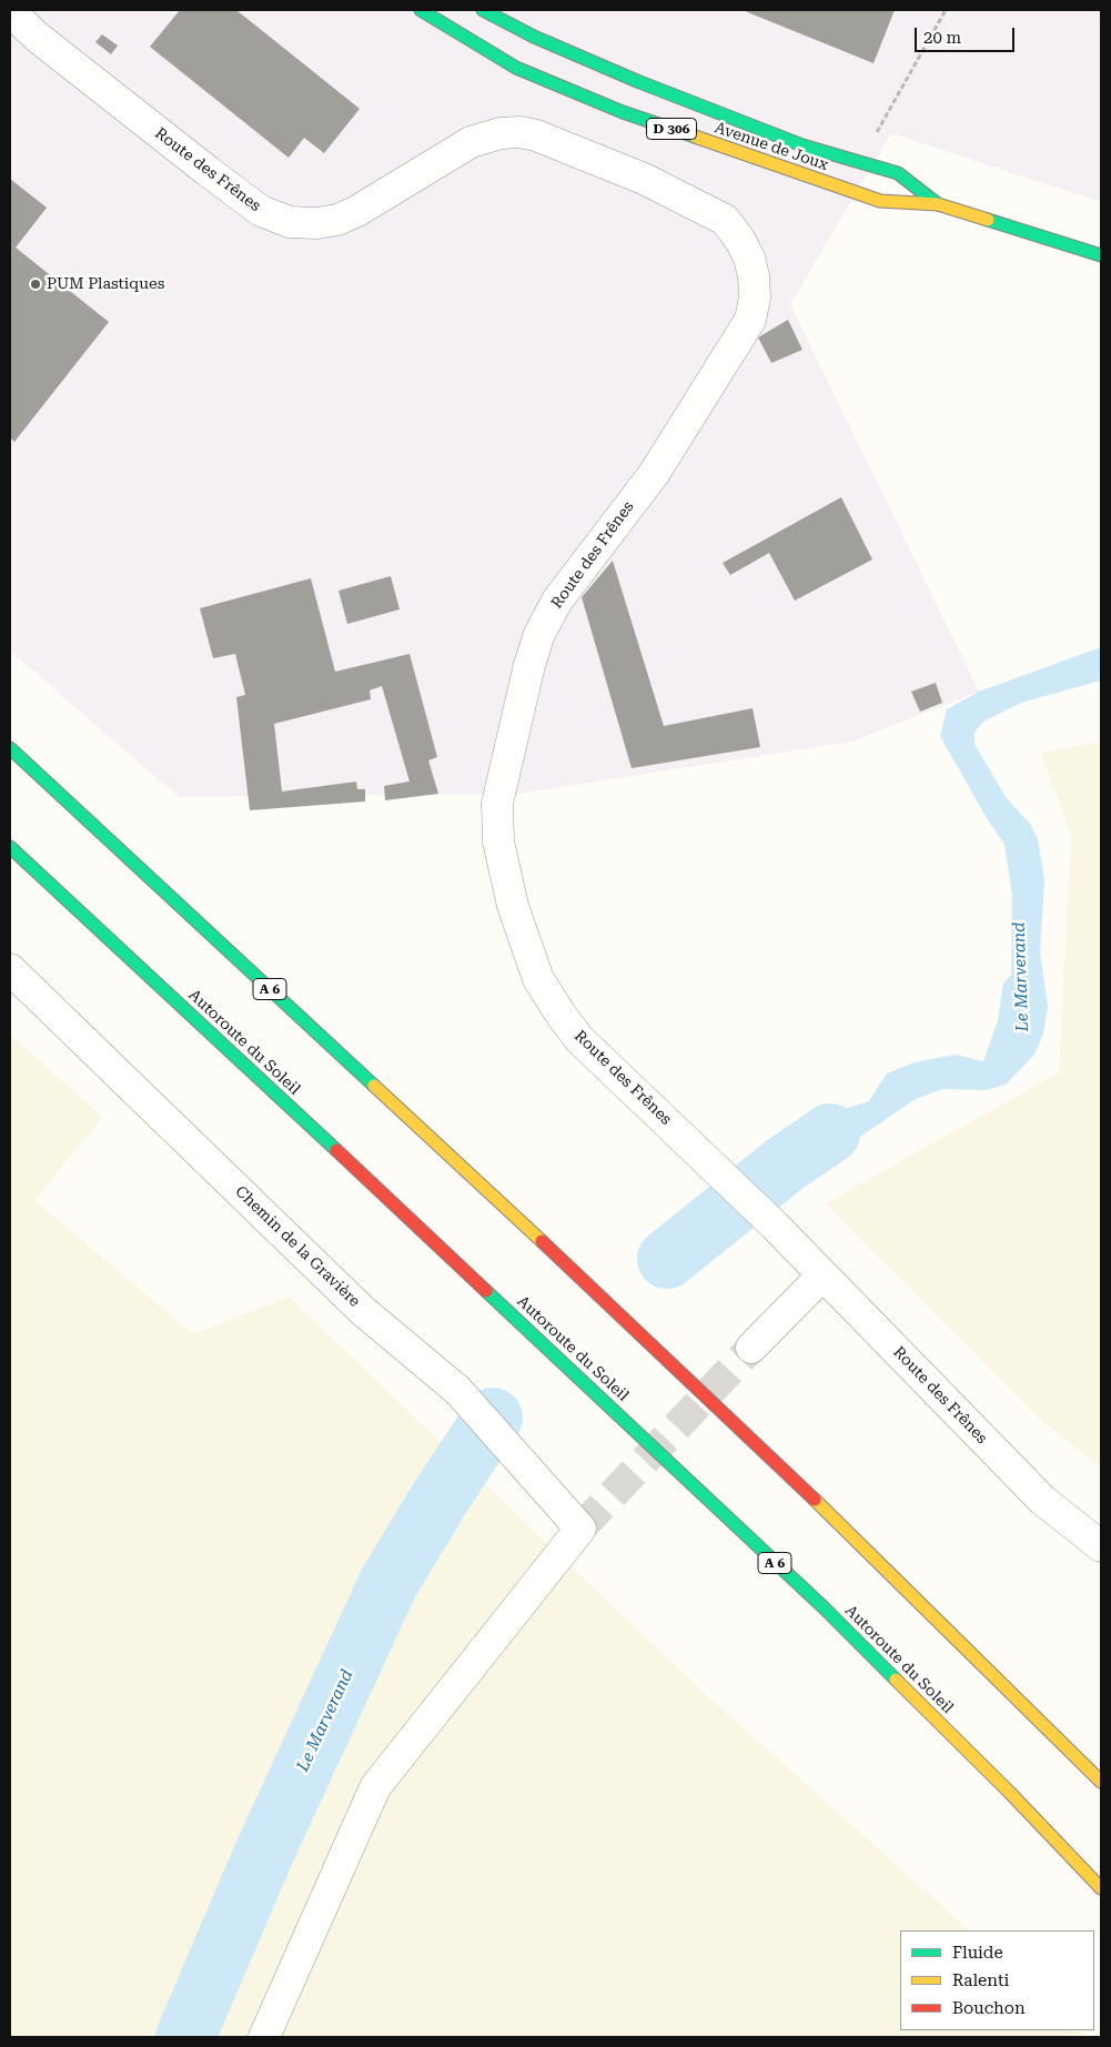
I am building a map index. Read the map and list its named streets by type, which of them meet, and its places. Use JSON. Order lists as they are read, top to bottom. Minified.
{"streets":{"main road":["D 306","Avenue de Joux","A 6","Autoroute du Soleil"],"street":["Route des Frênes","Chemin de la Gravière"]},"water":["Le Marverand"],"places":["PUM Plastiques"],"legend":["Fluide","Ralenti","Bouchon"],"scale_bar":"20 m"}
